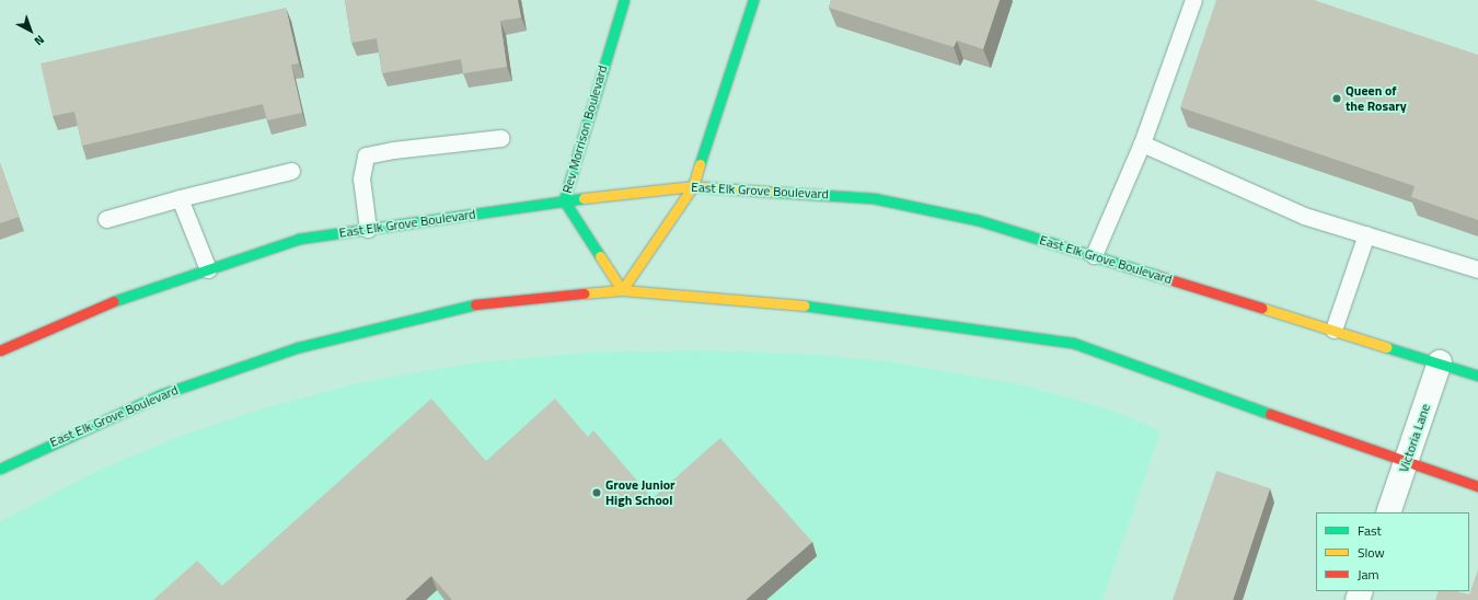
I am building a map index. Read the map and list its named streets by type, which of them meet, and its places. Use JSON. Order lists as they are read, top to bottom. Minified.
{"streets":{"street":["Rev Morrison Boulevard","East Elk Grove Boulevard","Victoria Lane"]},"crossings":[["Rev Morrison Boulevard","East Elk Grove Boulevard"],["East Elk Grove Boulevard","Victoria Lane"]],"places":["Queen of the Rosary","Grove Junior High School"],"legend":["Fast","Slow","Jam"],"north":"bottom right"}
